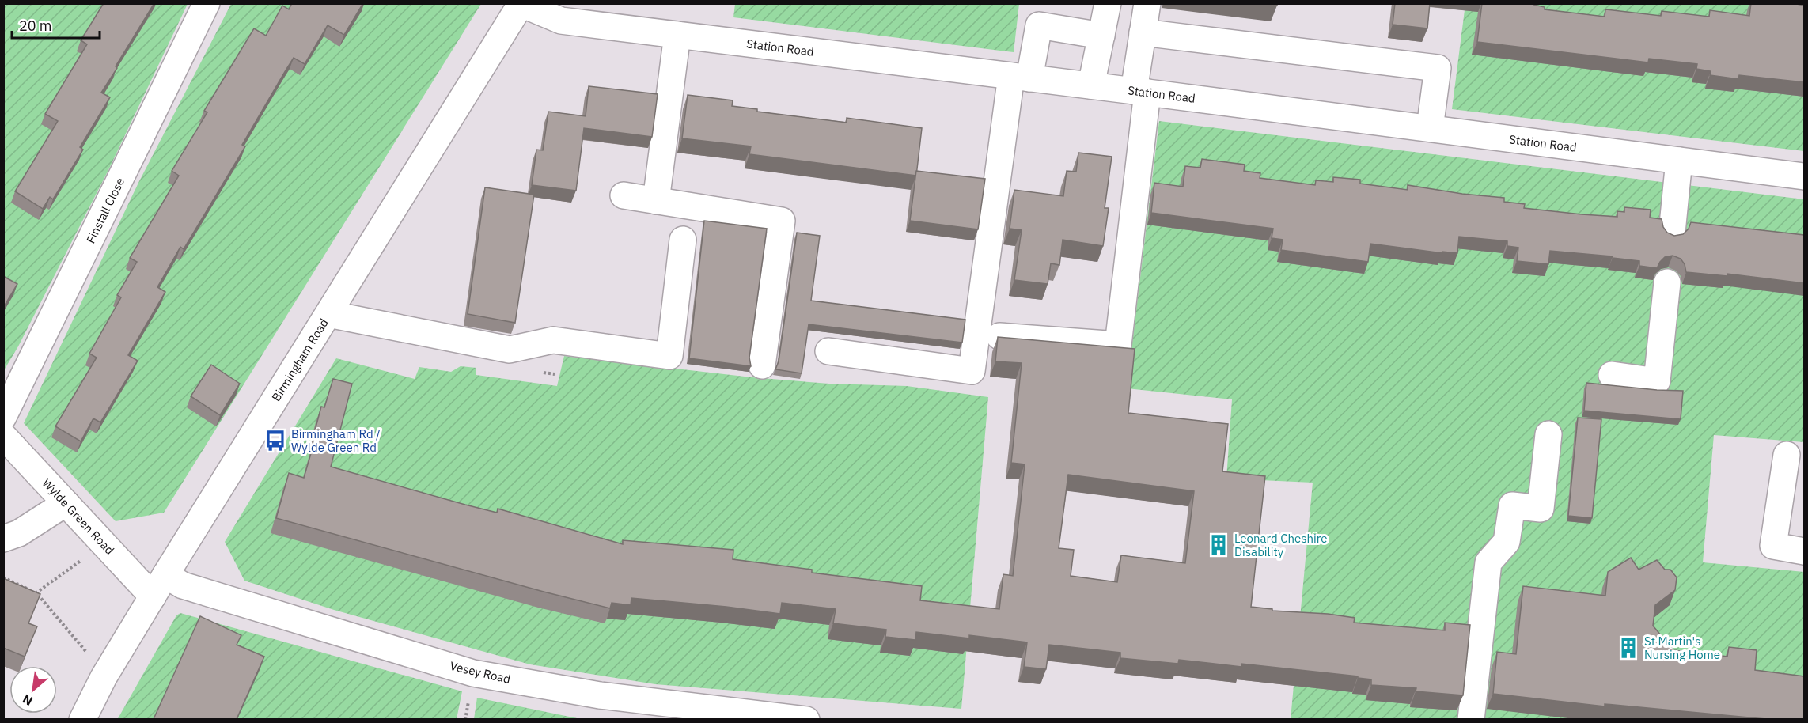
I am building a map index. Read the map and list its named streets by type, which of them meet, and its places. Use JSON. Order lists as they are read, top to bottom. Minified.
{"streets":{"street":["Station Road","Finstall Close","Birmingham Road","Wylde Green Road","Vesey Road"]},"crossings":[["Station Road","Birmingham Road"],["Birmingham Road","Wylde Green Road"],["Birmingham Road","Vesey Road"]],"places":{"bus stop":["Birmingham Rd / Wylde Green Rd"],"building":["Leonard Cheshire Disability","St Martin's Nursing Home"]},"scale_bar":"20 m","north":"bottom left"}
